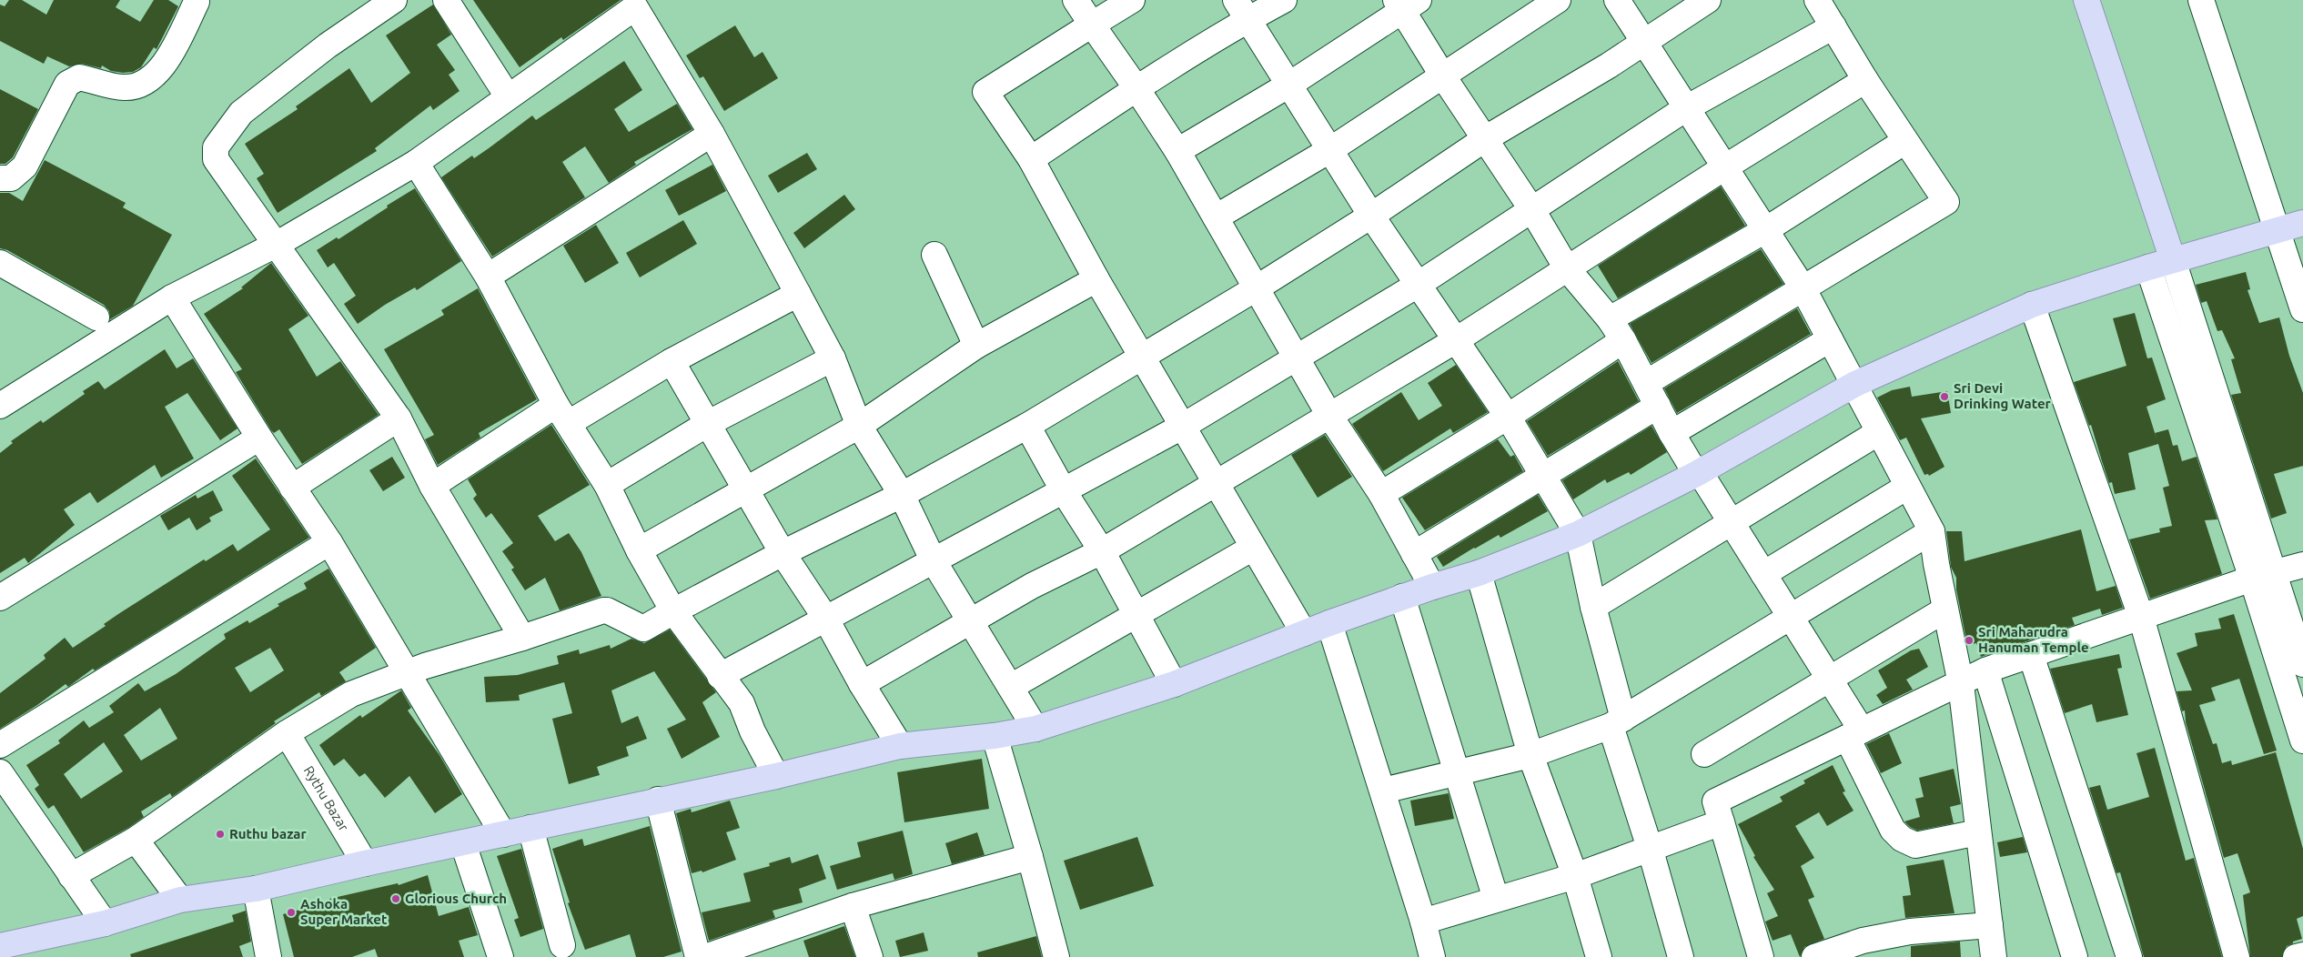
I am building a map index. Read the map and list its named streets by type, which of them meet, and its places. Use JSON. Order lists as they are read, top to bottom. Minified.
{"streets":{"street":["Rythu Bazar"]},"places":["Sri Devi Drinking Water","Sri Maharudra Hanuman Temple","Ruthu bazar","Glorious Church","Ashoka Super Market"]}
